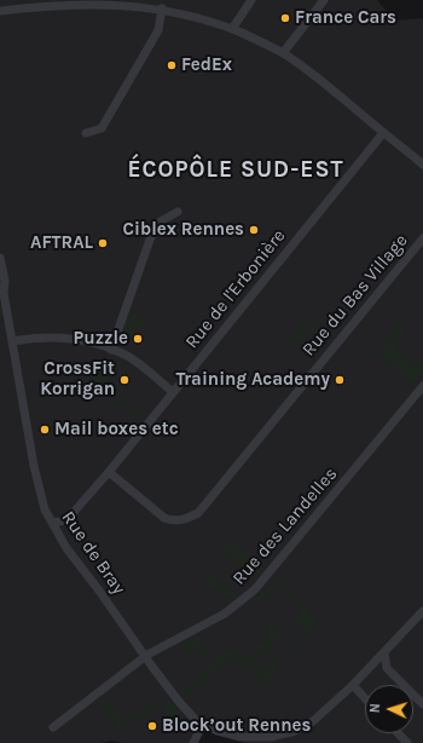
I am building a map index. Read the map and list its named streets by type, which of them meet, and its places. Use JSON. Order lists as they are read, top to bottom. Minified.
{"streets":{"street":["Rue de l'Erbonière","Rue du Bas Village","Rue des Landelles","Rue de Bray"]},"crossings":[["Rue de l'Erbonière","Rue du Bas Village"],["Rue de l'Erbonière","Rue de Bray"],["Rue des Landelles","Rue de Bray"]],"districts":["ÉCOPÔLE SUD-EST"],"places":["France Cars","FedEx","Ciblex Rennes","AFTRAL","Puzzle","CrossFit Korrigan","Training Academy","Mail boxes etc","Block’out Rennes"],"north":"left"}
